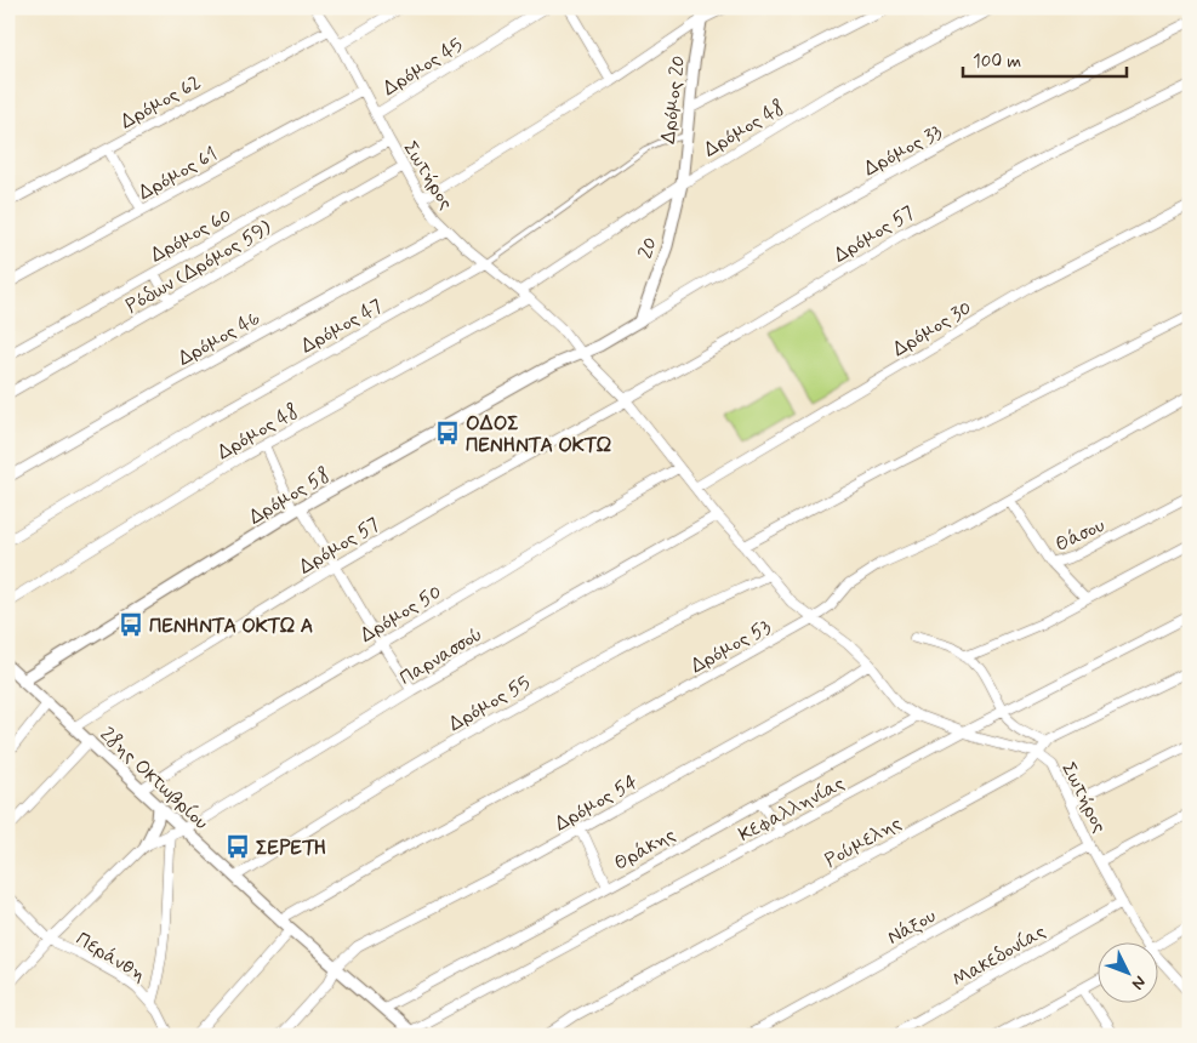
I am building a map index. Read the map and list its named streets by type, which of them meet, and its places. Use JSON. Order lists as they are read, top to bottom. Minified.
{"streets":{"street":["Δρόμος 45","Δρόμος 20","Δρόμος 62","Δρόμος 48","Δρόμος 33","Δρόμος 61","Σωτήρος","Δρόμος 57","Δρόμος 60","20","Ρόδων (Δρόμος 59)","Δρόμος 47","Δρόμος 30","Δρόμος 46","Δρόμος 58","Θάσου","Δρόμος 50","Δρόμος 53","Παρνασσού","Δρόμος 55","28ης Οκτωβρίου","Δρόμος 54","Κεφαλληνίας","Ρούμελης","Θράκης","Νάξου","Μακεδονίας","Περάνθη"]},"crossings":[["Δρόμος 45","Σωτήρος"],["Δρόμος 20","Δρόμος 48"],["Δρόμος 20","20"],["Δρόμος 20","Δρόμος 47"],["Δρόμος 62","Σωτήρος"],["Δρόμος 48","Σωτήρος"],["Δρόμος 48","20"],["Δρόμος 33","20"],["Δρόμος 33","Δρόμος 58"],["Δρόμος 61","Σωτήρος"],["Σωτήρος","Δρόμος 57"],["Σωτήρος","Δρόμος 60"],["Σωτήρος","Ρόδων (Δρόμος 59)"],["Σωτήρος","Δρόμος 47"],["Σωτήρος","Δρόμος 30"],["Σωτήρος","Δρόμος 46"],["Σωτήρος","Δρόμος 58"],["Σωτήρος","Δρόμος 50"],["Σωτήρος","Δρόμος 53"],["Σωτήρος","Παρνασσού"],["Σωτήρος","Δρόμος 55"],["Σωτήρος","Δρόμος 54"],["Σωτήρος","Κεφαλληνίας"],["Σωτήρος","Ρούμελης"],["Σωτήρος","Θράκης"],["Σωτήρος","Νάξου"],["Σωτήρος","Μακεδονίας"],["Δρόμος 57","28ης Οκτωβρίου"],["20","Δρόμος 58"],["Δρόμος 58","28ης Οκτωβρίου"],["Θάσου","Δρόμος 53"],["Δρόμος 50","28ης Οκτωβρίου"],["Δρόμος 53","28ης Οκτωβρίου"],["Παρνασσού","28ης Οκτωβρίου"],["Παρνασσού","Περάνθη"],["Δρόμος 55","28ης Οκτωβρίου"],["28ης Οκτωβρίου","Δρόμος 54"],["28ης Οκτωβρίου","Κεφαλληνίας"],["28ης Οκτωβρίου","Θράκης"]],"places":{"bus stop":["ΟΔΟΣ ΠΕΝΗΝΤΑ ΟΚΤΩ","ΠΕΝΗΝΤΑ ΟΚΤΩ Α","ΣΕΡΕΤΗ"]},"scale_bar":"100 m","north":"bottom right"}
